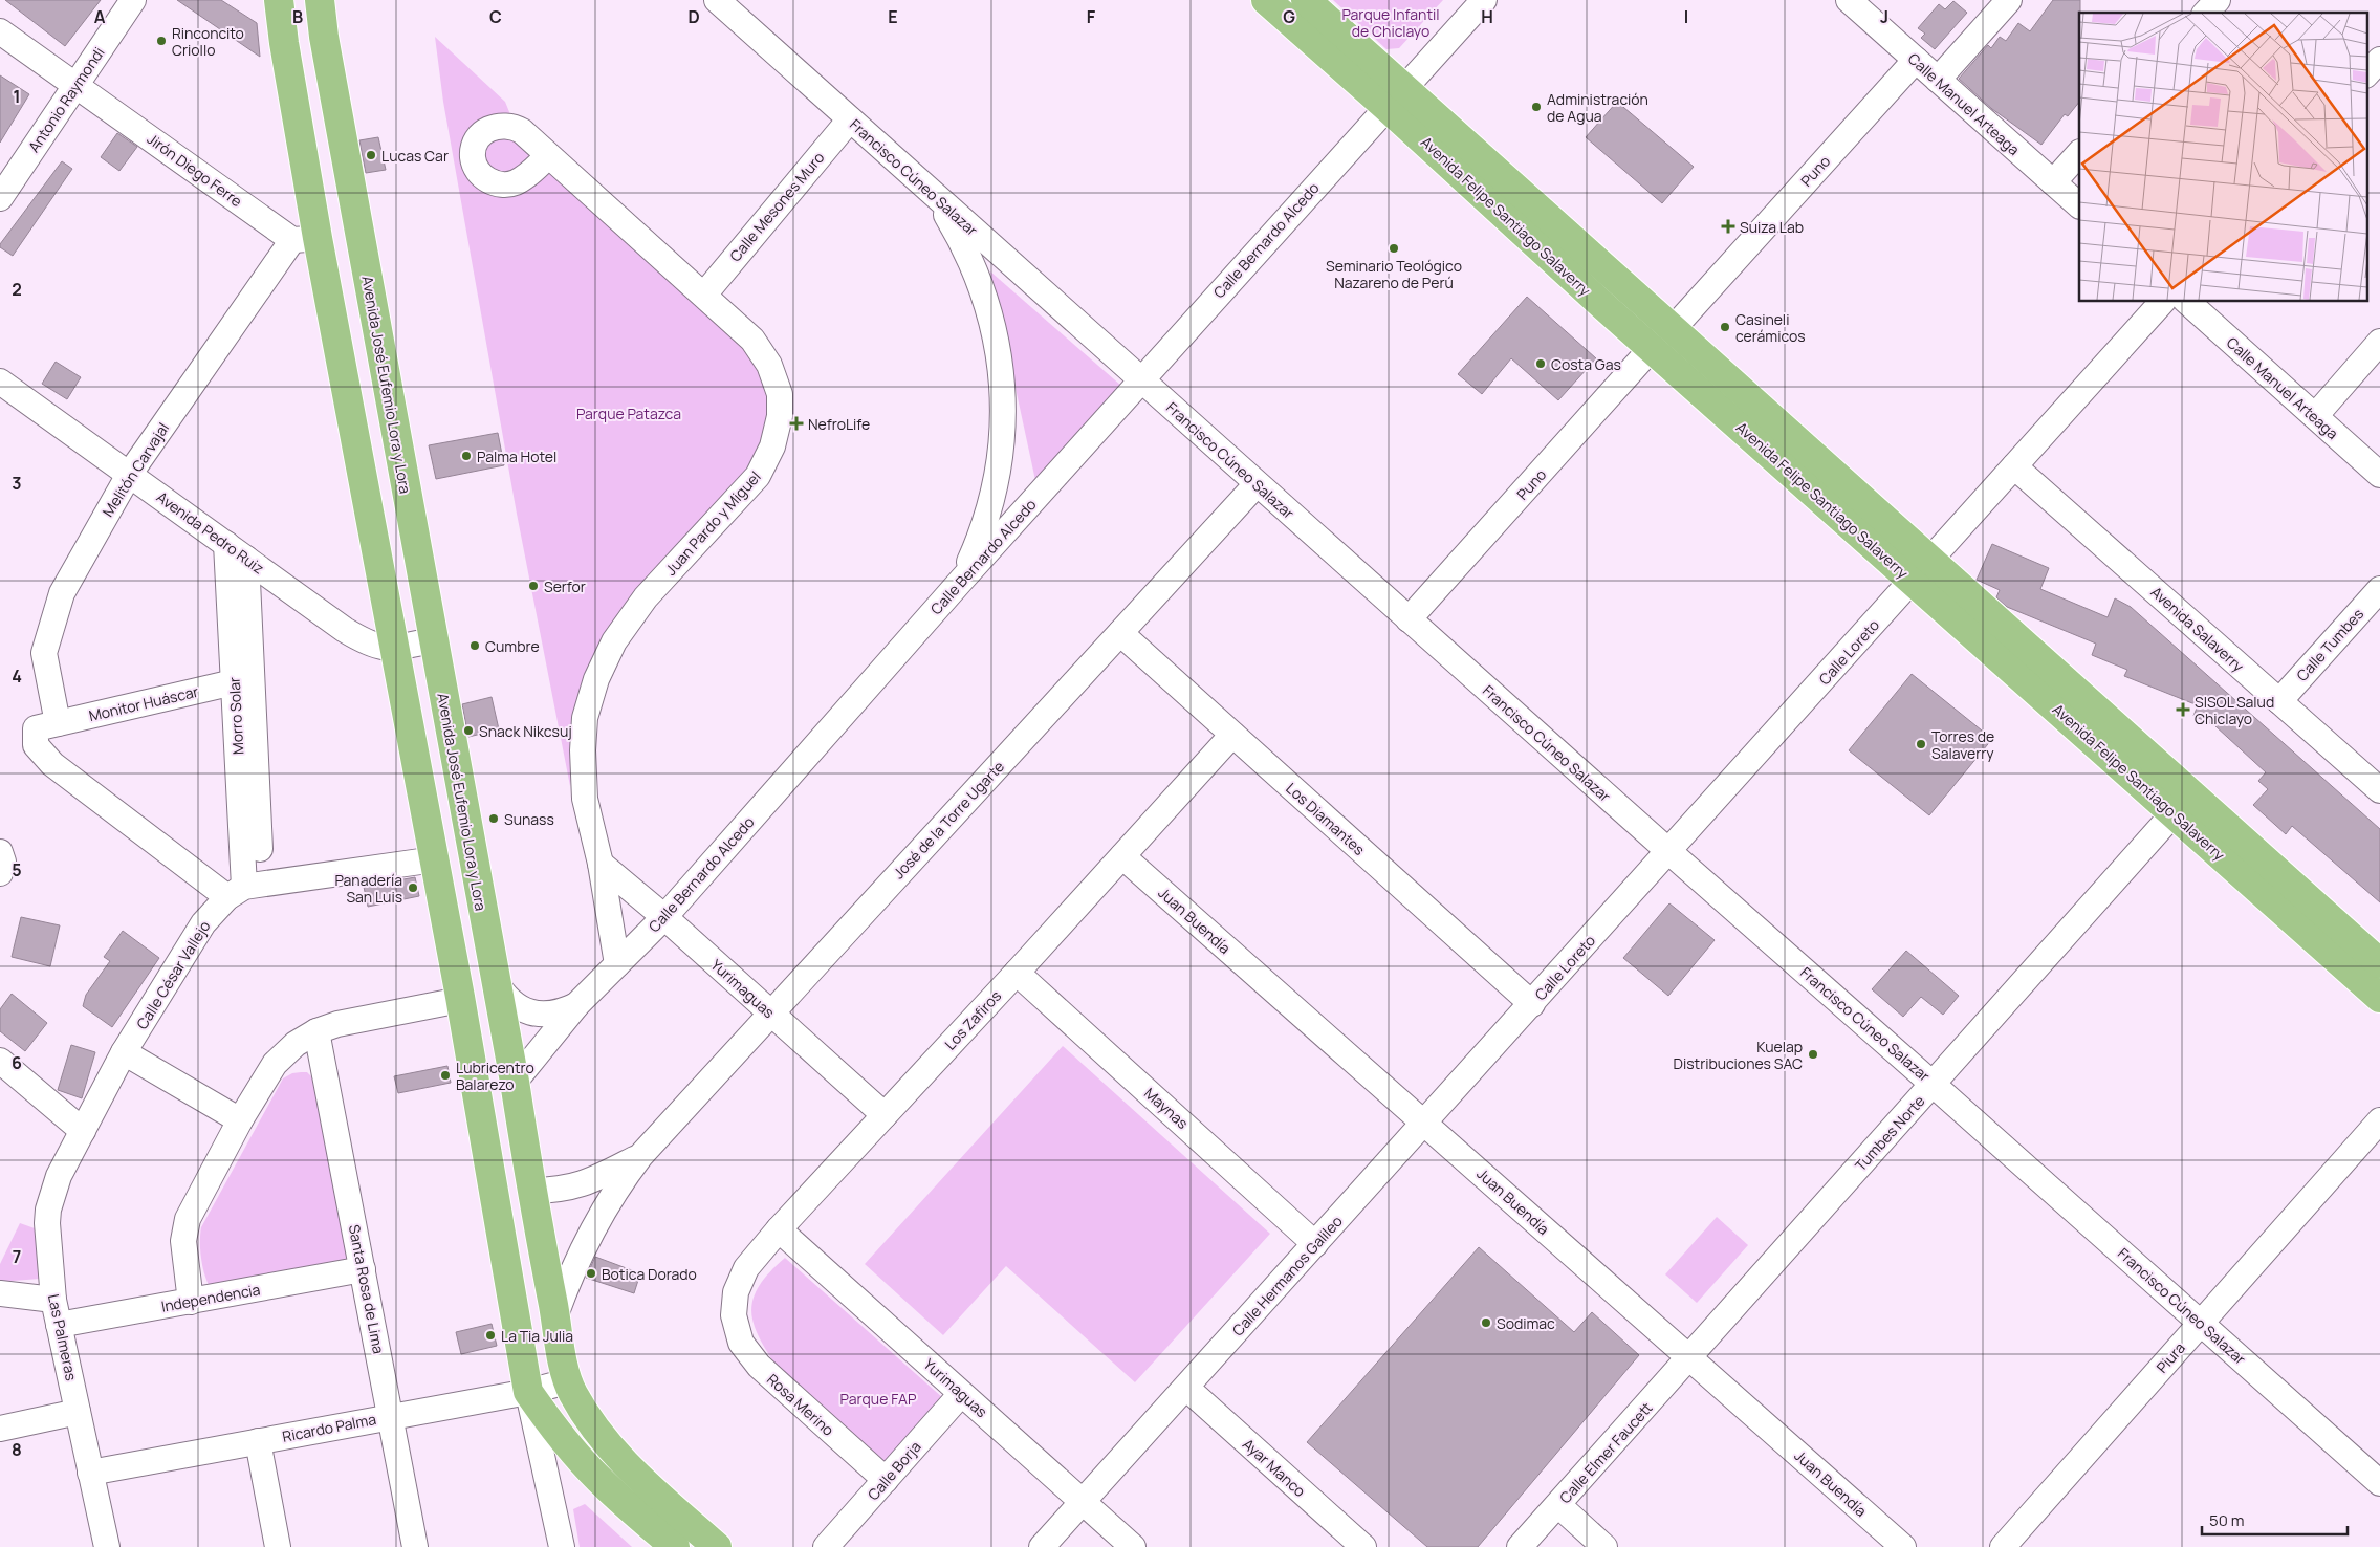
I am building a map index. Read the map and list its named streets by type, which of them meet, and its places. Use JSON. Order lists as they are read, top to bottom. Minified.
{"streets":{"main road":["Avenida Felipe Santiago Salaverry","Avenida José Eufemio Lora y Lora"],"street":["Antonio Raymondi","Calle Manuel Arteaga","Jirón Diego Ferre","Puno","Francisco Cúneo Salazar","Calle Mesones Muro","Calle Bernardo Alcedo","Melitón Carvajal","Juan Pardo y Miguel","Avenida Pedro Ruiz","Avenida Salaverry","Calle Tumbes","Calle Loreto","Monitor Huáscar","Morro Solar","Los Diamantes","José de la Torre Ugarte","Juan Buendía","Calle César Vallejo","Yurimaguas","Los Zafiros","Maynas","Tumbes Norte","Calle Hermanos Galileo","Santa Rosa de Lima","Independencia","Las Palmeras","Piura","Rosa Merino","Ricardo Palma","Calle Elmer Faucett","Ayar Manco","Calle Borja"]},"crossings":[["Antonio Raymondi","Jirón Diego Ferre"],["Calle Manuel Arteaga","Puno"],["Jirón Diego Ferre","Melitón Carvajal"],["Puno","Francisco Cúneo Salazar"],["Puno","Avenida Felipe Santiago Salaverry"],["Francisco Cúneo Salazar","Calle Mesones Muro"],["Francisco Cúneo Salazar","Calle Bernardo Alcedo"],["Francisco Cúneo Salazar","Calle Loreto"],["Francisco Cúneo Salazar","José de la Torre Ugarte"],["Francisco Cúneo Salazar","Tumbes Norte"],["Francisco Cúneo Salazar","Piura"],["Calle Mesones Muro","Juan Pardo y Miguel"],["Avenida Felipe Santiago Salaverry","Calle Bernardo Alcedo"],["Avenida Felipe Santiago Salaverry","Calle Loreto"],["Avenida Felipe Santiago Salaverry","Tumbes Norte"],["Calle Bernardo Alcedo","Avenida José Eufemio Lora y Lora"],["Calle Bernardo Alcedo","Juan Pardo y Miguel"],["Calle Bernardo Alcedo","Yurimaguas"],["Avenida José Eufemio Lora y Lora","Avenida Pedro Ruiz"],["Avenida José Eufemio Lora y Lora","José de la Torre Ugarte"],["Avenida José Eufemio Lora y Lora","Ricardo Palma"],["Melitón Carvajal","Avenida Pedro Ruiz"],["Melitón Carvajal","Monitor Huáscar"],["Melitón Carvajal","Morro Solar"],["Melitón Carvajal","Calle César Vallejo"],["Juan Pardo y Miguel","Yurimaguas"],["Avenida Pedro Ruiz","Morro Solar"],["Avenida Salaverry","Calle Tumbes"],["Avenida Salaverry","Calle Loreto"],["Calle Loreto","Los Diamantes"],["Calle Loreto","Calle Hermanos Galileo"],["Monitor Huáscar","Morro Solar"],["Morro Solar","Calle César Vallejo"],["Los Diamantes","José de la Torre Ugarte"],["Los Diamantes","Los Zafiros"],["Los Diamantes","Calle Hermanos Galileo"],["José de la Torre Ugarte","Yurimaguas"],["Juan Buendía","Los Zafiros"],["Juan Buendía","Tumbes Norte"],["Juan Buendía","Calle Hermanos Galileo"],["Juan Buendía","Calle Elmer Faucett"],["Calle César Vallejo","Las Palmeras"],["Yurimaguas","Los Zafiros"],["Yurimaguas","Calle Hermanos Galileo"],["Yurimaguas","Calle Borja"],["Los Zafiros","Maynas"],["Los Zafiros","Rosa Merino"],["Maynas","Calle Hermanos Galileo"],["Tumbes Norte","Calle Elmer Faucett"],["Calle Hermanos Galileo","Ayar Manco"],["Santa Rosa de Lima","Independencia"],["Santa Rosa de Lima","Ricardo Palma"],["Independencia","Las Palmeras"],["Las Palmeras","Ricardo Palma"],["Rosa Merino","Calle Borja"]],"parks":["Parque Infantil de Chiclayo","Parque Patazca","Parque FAP"],"places":{"other":["Rinconcito Criollo","Administración de Agua","Lucas Car","Seminario Teológico Nazareno de Perú","Casineli cerámicos","Costa Gas","Palma Hotel","Serfor","Cumbre","Snack Nikcsuj","Torres de Salaverry","Sunass","Panadería San Luis","Kuelap Distribuciones SAC","Lubricentro Balarezo","Botica Dorado","Sodimac","La Tia Julia"],"health":["Suiza Lab","NefroLife","SISOL Salud Chiclayo"]},"scale_bar":"50 m","grid":{"columns":["A","B","C","D","E","F","G","H","I","J"],"rows":["1","2","3","4","5","6","7","8"]}}
